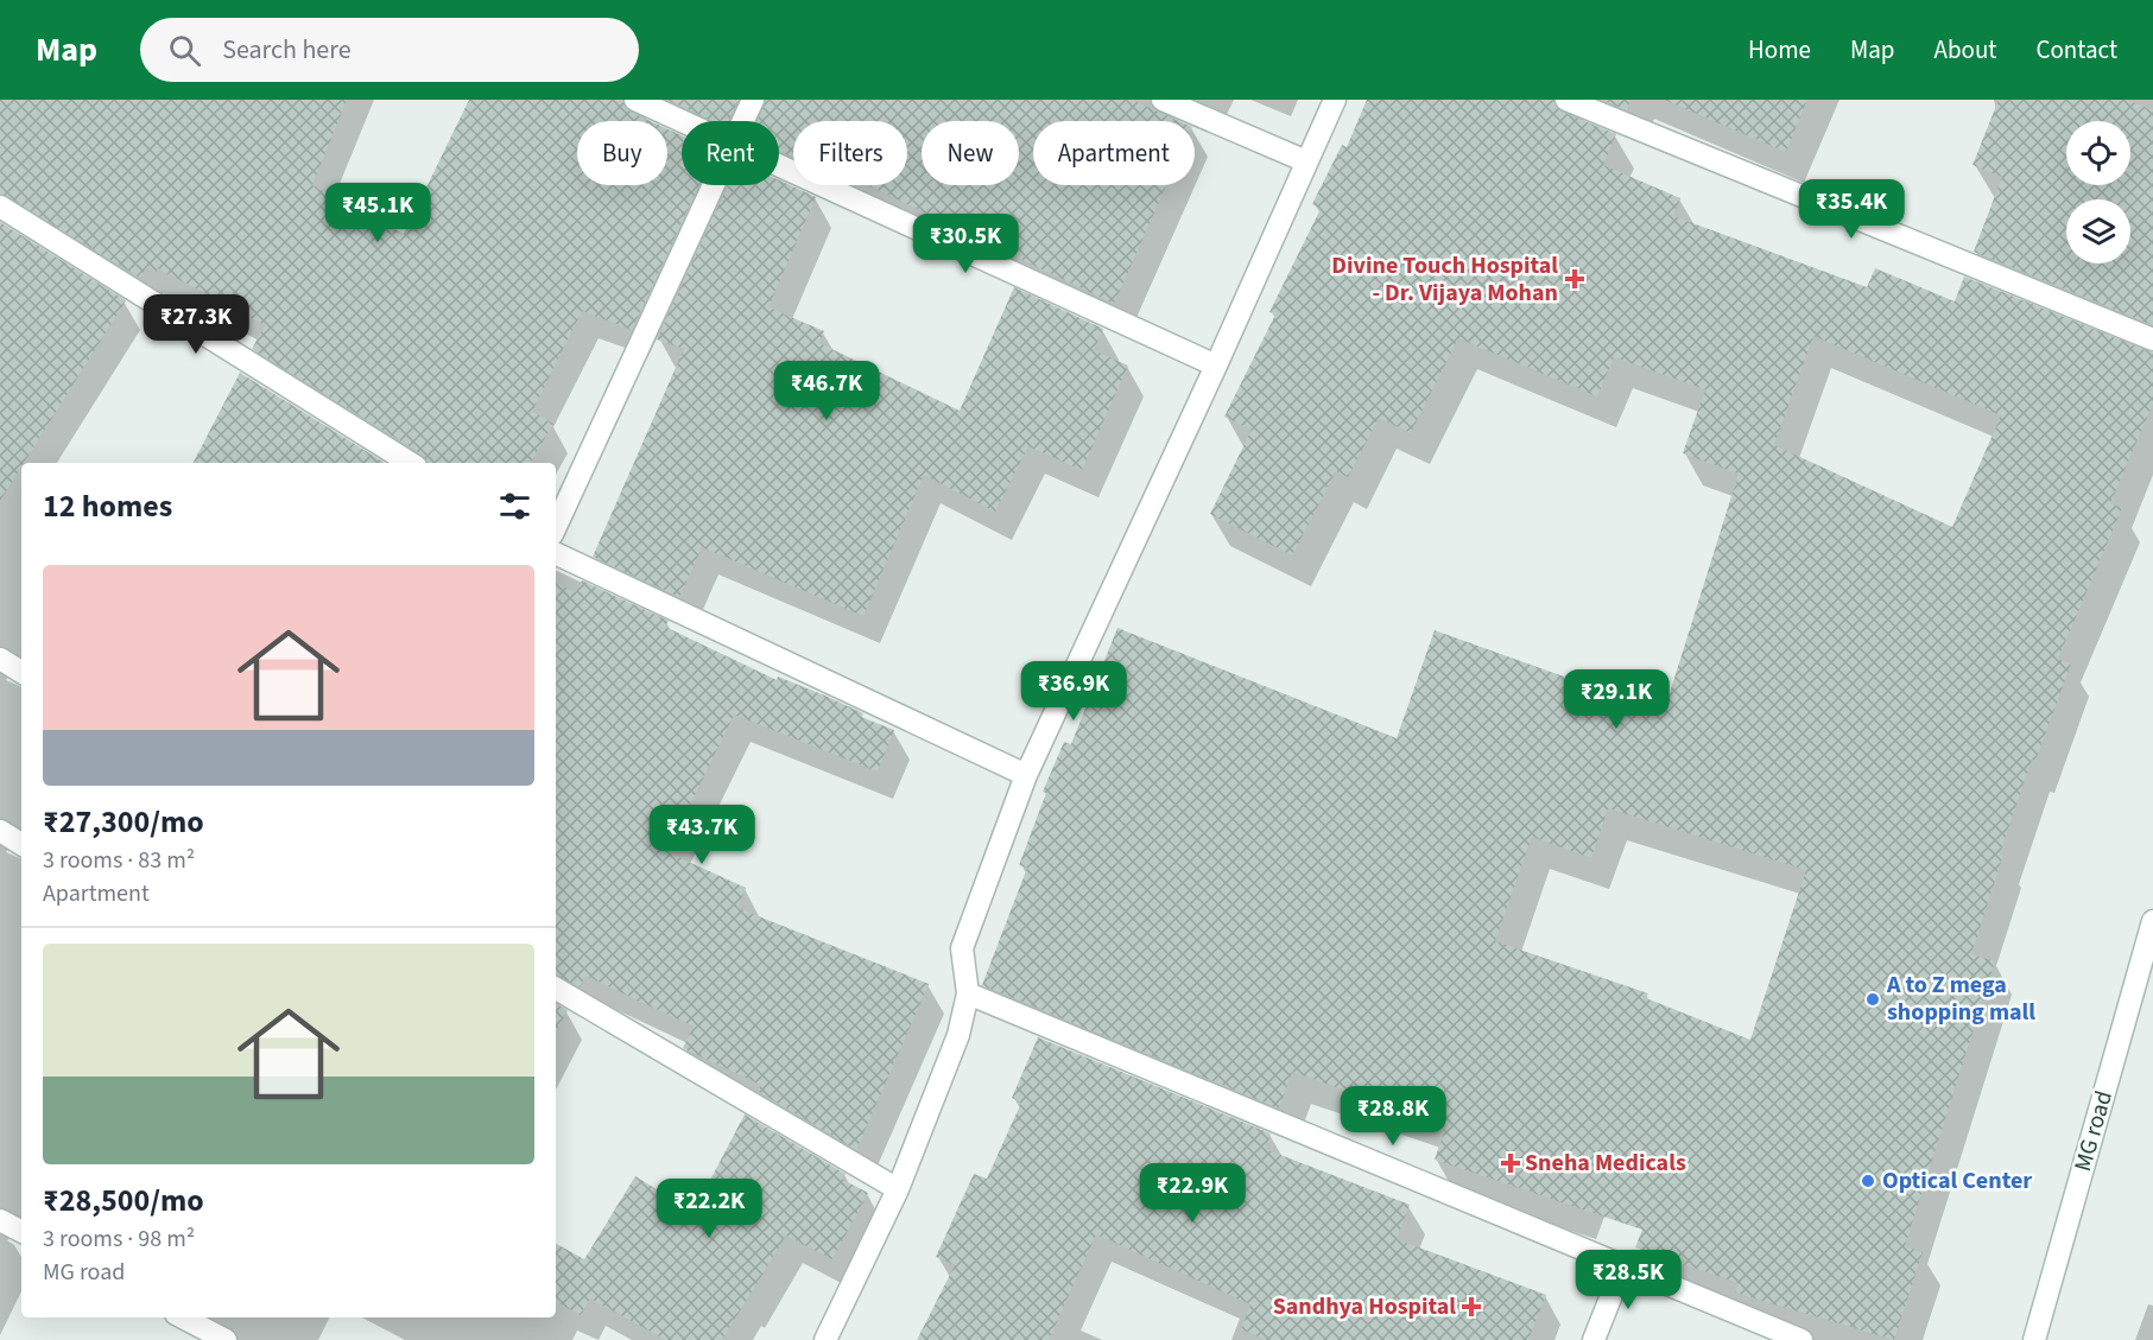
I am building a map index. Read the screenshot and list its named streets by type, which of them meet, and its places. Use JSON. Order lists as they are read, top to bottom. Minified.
{"streets":{"street":["MG road"]},"places":{"health":["Divine Touch Hospital - Dr. Vijaya Mohan","Sneha Medicals","Sandhya Hospital"],"other":["A to Z mega shopping mall","Optical Center"]},"page":{"header":"Map","search":"Search here","nav":["Home","Map","About","Contact"],"chip":["Buy","Rent","Filters","New","Apartment"],"price":["₹35.4K","₹45.1K","₹30.5K","₹27.3K","₹46.7K","₹36.9K","₹29.1K","₹43.7K","₹28.8K","₹22.9K","₹22.2K","₹28.5K"],"heading":"12 homes","list":[{"name":"₹27,300/mo","note":"3 rooms · 83 m² · Apartment"},{"name":"₹28,500/mo","note":"3 rooms · 98 m² · MG road"}]}}
